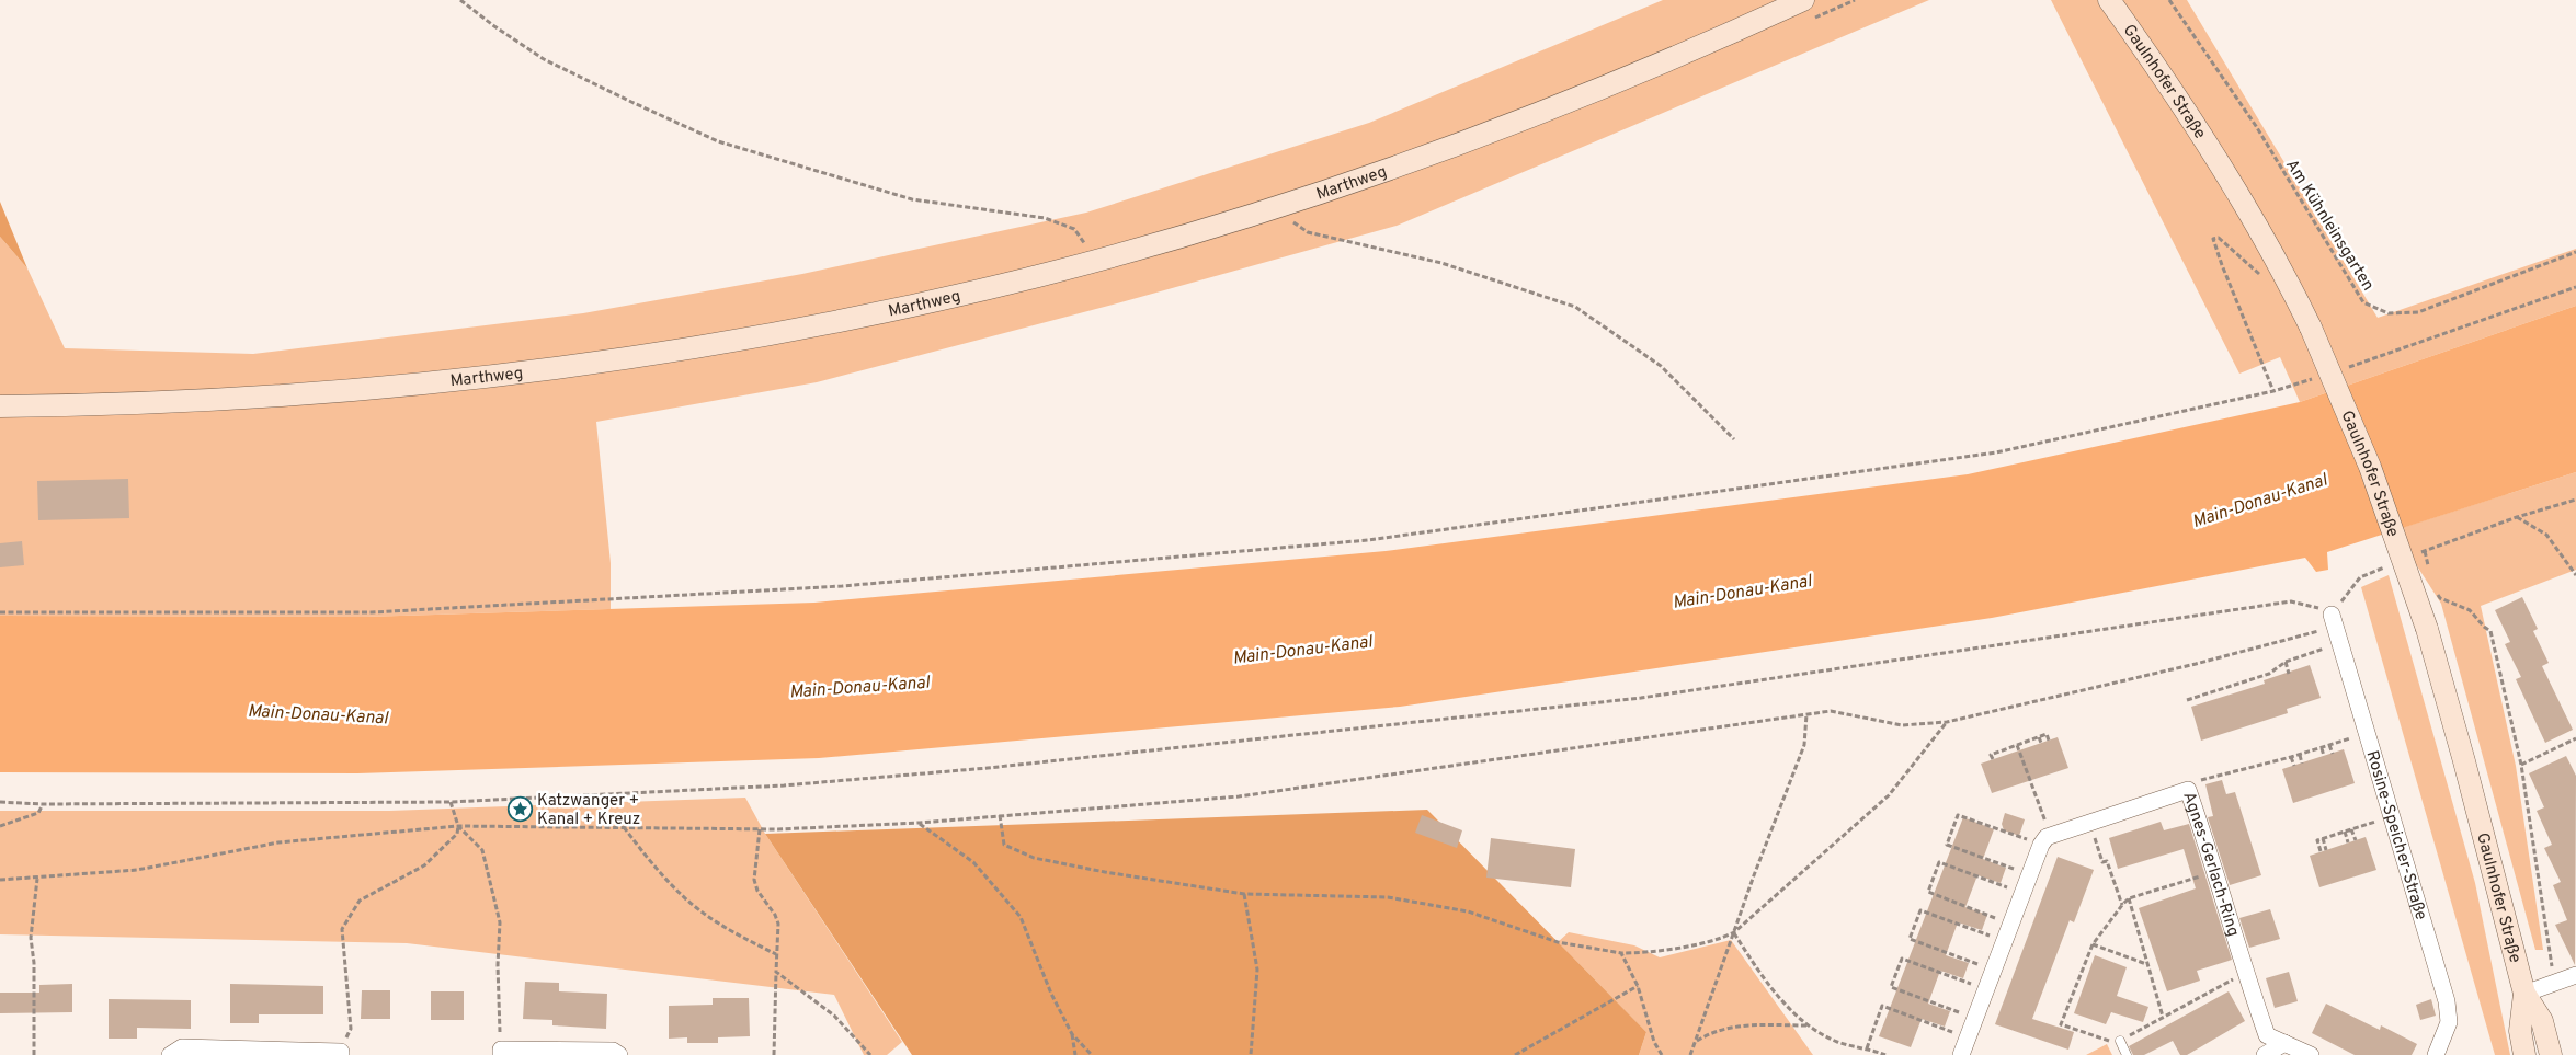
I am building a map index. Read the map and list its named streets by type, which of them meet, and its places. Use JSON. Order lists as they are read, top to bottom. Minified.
{"streets":{"main road":["Gaulnhofer Straße","Marthweg"],"street":["Rosine-Speicher-Straße","Agnes-Gerlach-Ring"],"path":["Am Kühnleinsgarten"]},"water":["Main-Donau-Kanal"],"places":{"place":["Katzwanger + Kanal + Kreuz"]}}
